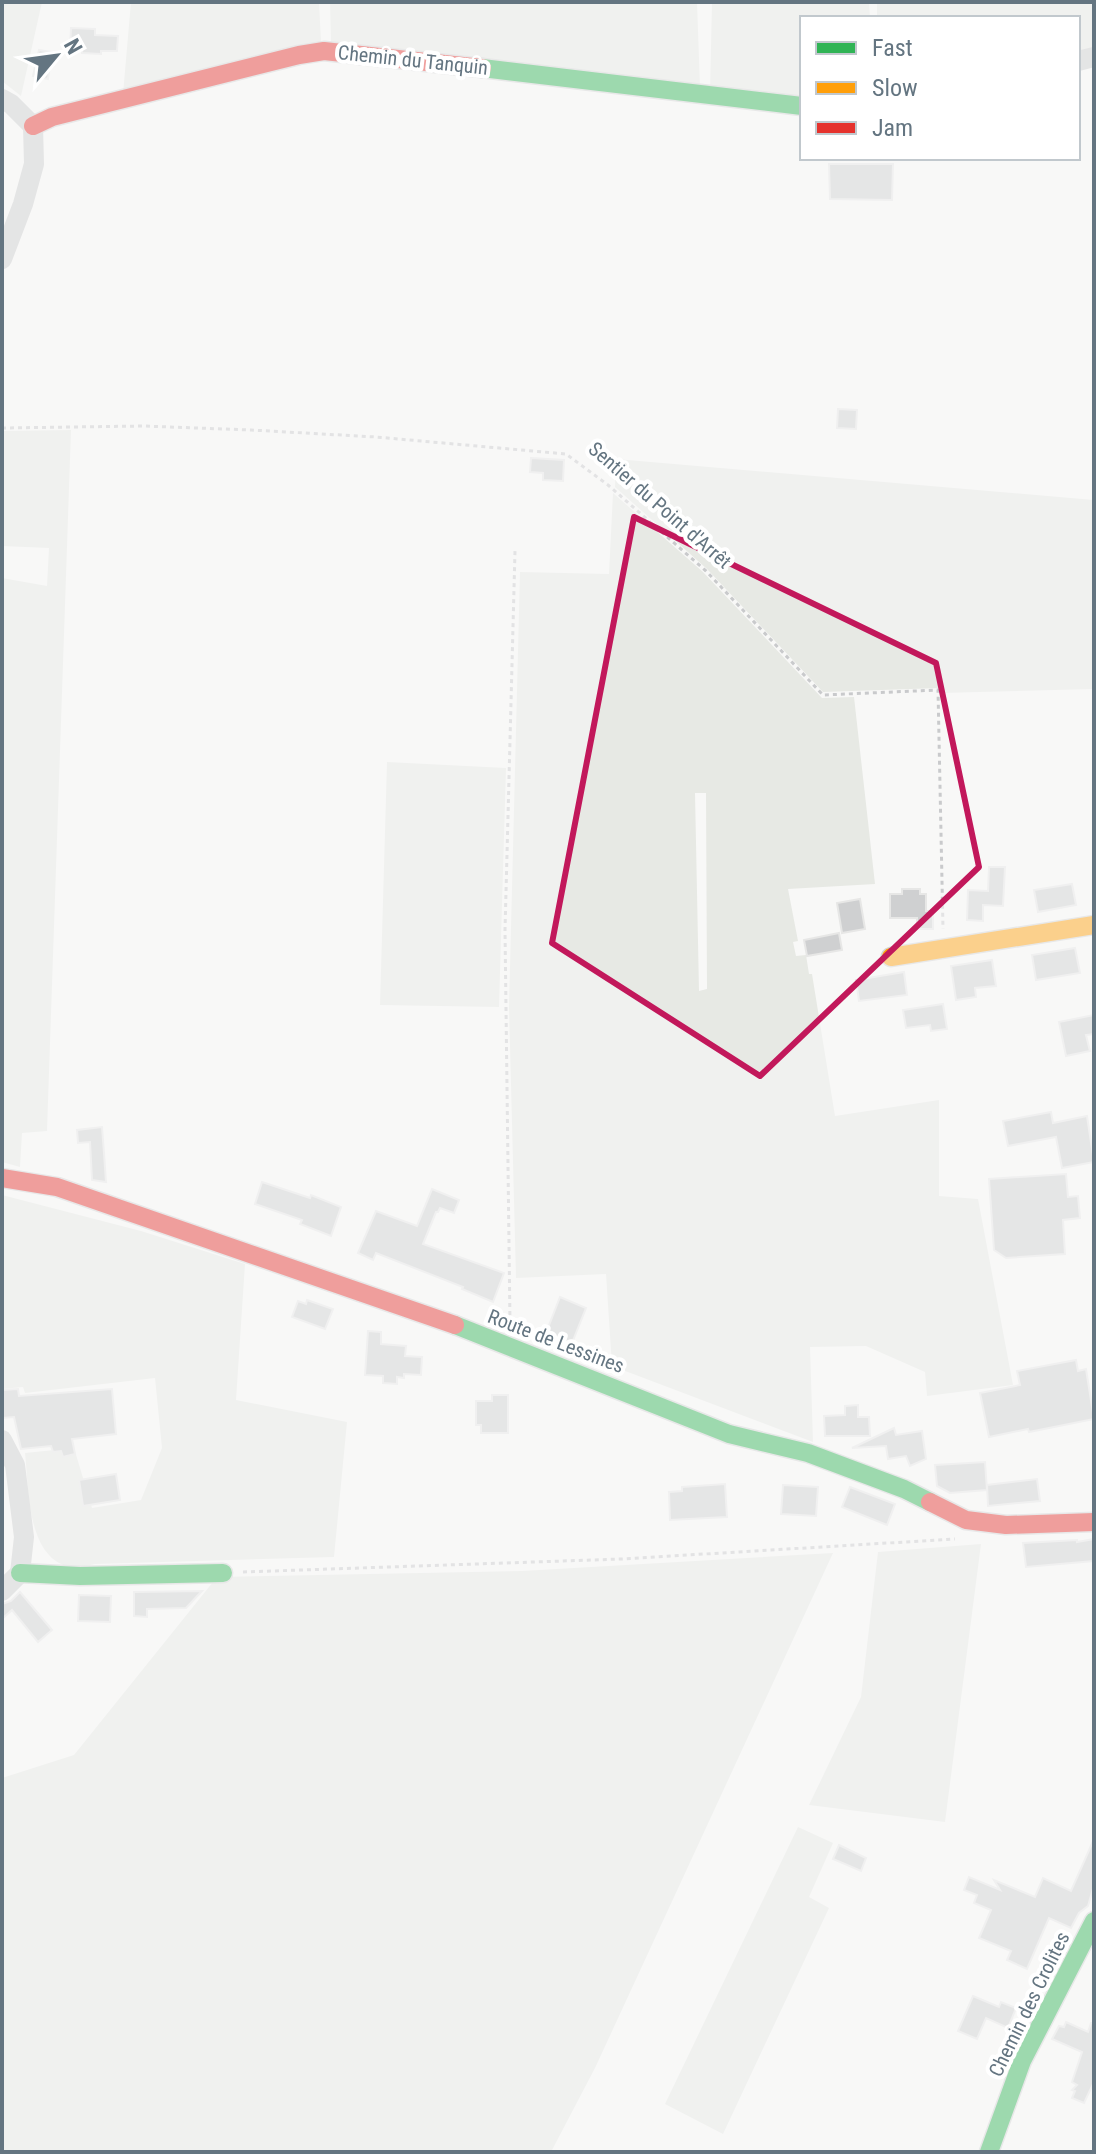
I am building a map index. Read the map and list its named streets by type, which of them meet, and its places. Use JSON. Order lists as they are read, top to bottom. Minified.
{"streets":{"street":["Chemin du Tanquin","Route de Lessines","Chemin des Crolites"],"path":["Sentier du Point d'Arrêt"]},"legend":["Fast","Slow","Jam"],"north":"top right"}
